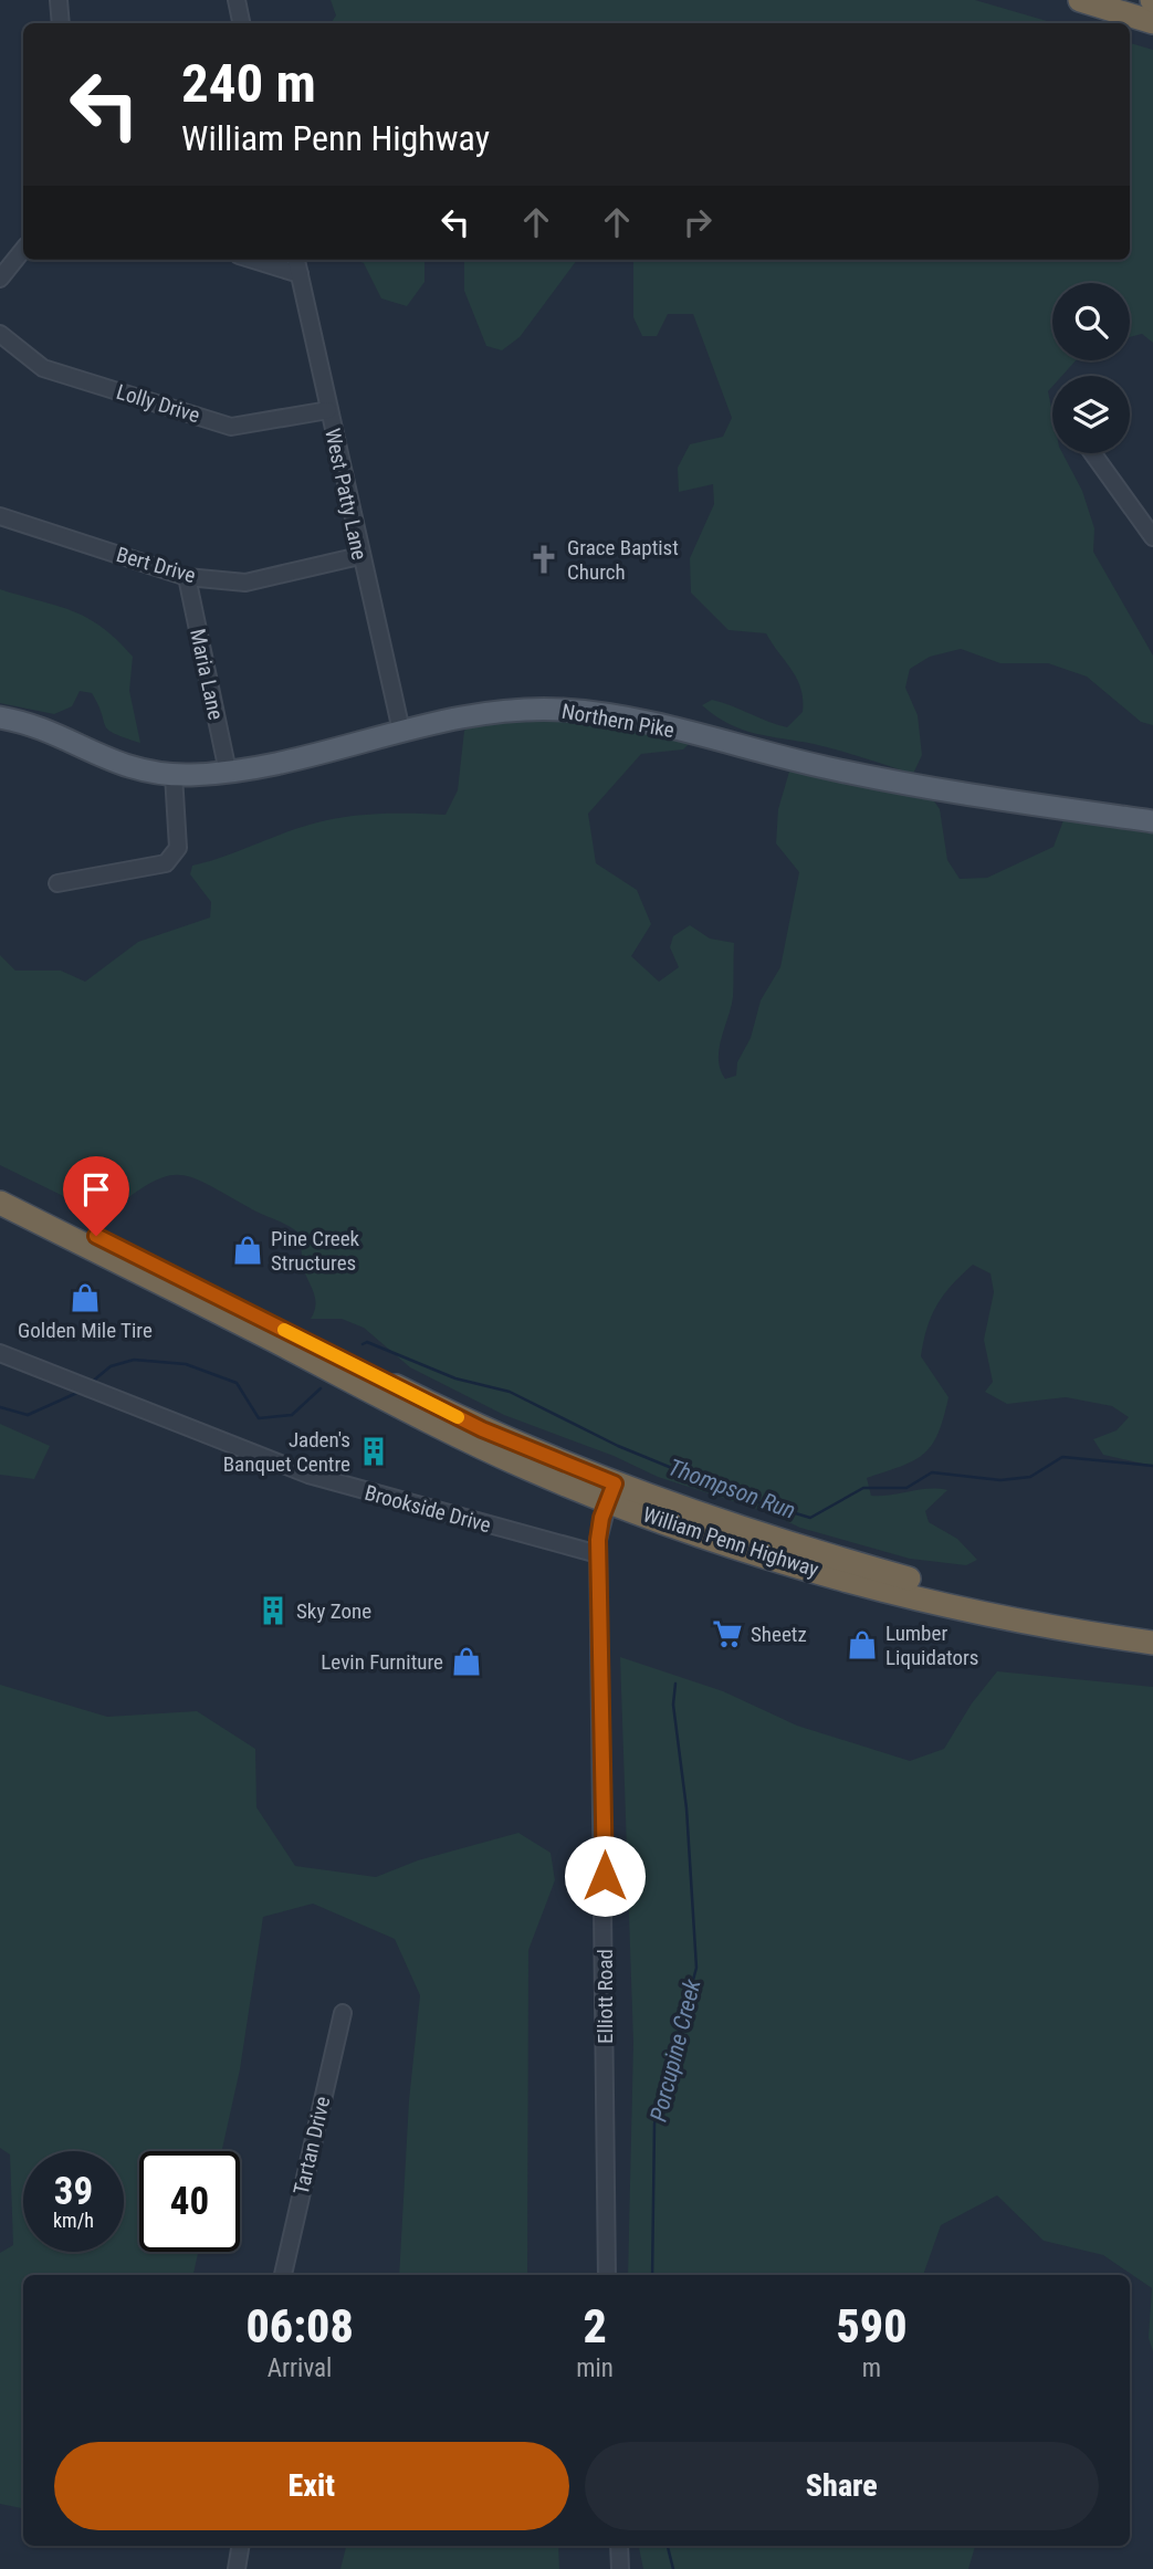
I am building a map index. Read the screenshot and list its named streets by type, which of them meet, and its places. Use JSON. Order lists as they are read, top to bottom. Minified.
{"streets":{"highway":["William Penn Highway"],"main road":["Northern Pike"],"street":["Lolly Drive","West Patty Lane","Bert Drive","Maria Lane","Brookside Drive","Elliott Road","Tartan Drive"]},"crossings":[["Lolly Drive","West Patty Lane"],["West Patty Lane","Bert Drive"],["West Patty Lane","Northern Pike"],["Bert Drive","Maria Lane"],["Maria Lane","Northern Pike"],["Brookside Drive","Elliott Road"],["William Penn Highway","Elliott Road"]],"water":["Thompson Run","Porcupine Creek"],"places":{"church":["Grace Baptist Church"],"shop":["Pine Creek Structures","Golden Mile Tire","Lumber Liquidators","Levin Furniture"],"building":["Jaden's Banquet Centre","Sky Zone"],"supermarket":["Sheetz"]},"page":{"turn":["240 m","William Penn Highway"],"speed":"39 km/h","limit":"40","eta":["06:08","Arrival","2","min","590","m"],"buttons":["Exit","Share"]}}
